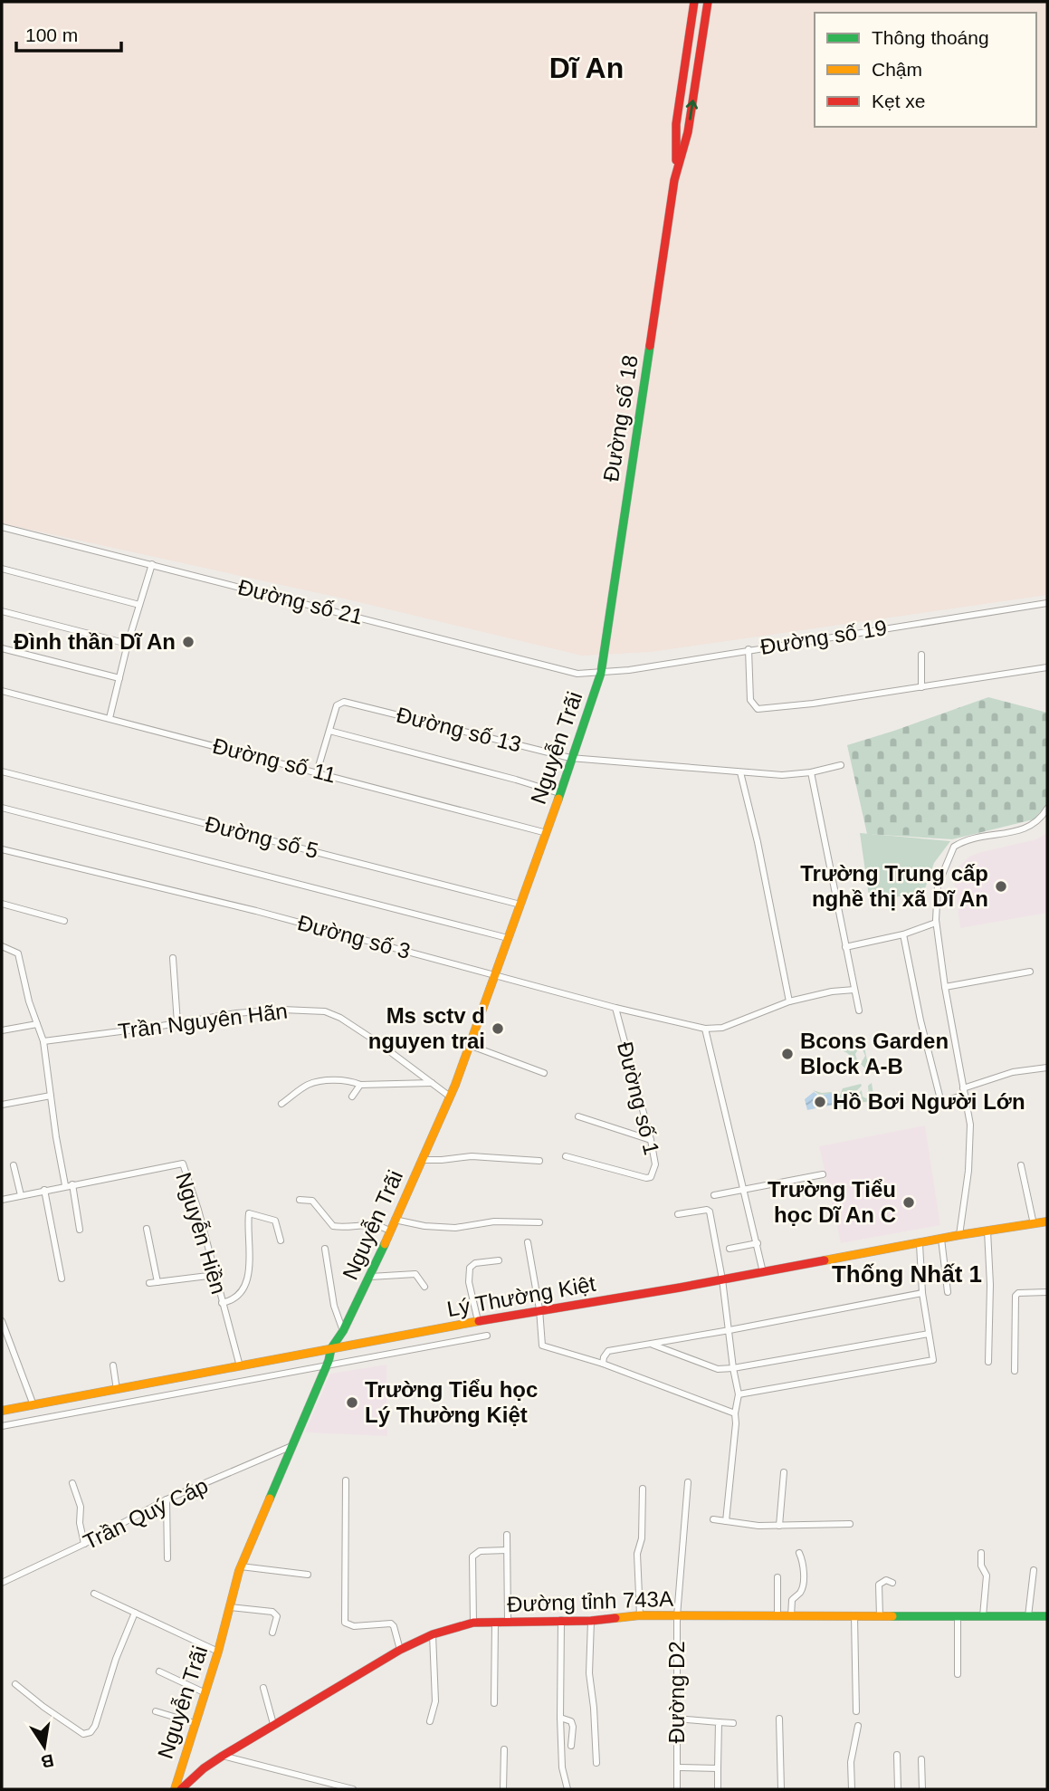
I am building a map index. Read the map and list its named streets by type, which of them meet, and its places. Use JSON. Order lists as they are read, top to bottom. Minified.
{"streets":{"street":["Đường số 18","Đường số 21","Đường số 19","Đường số 13","Nguyễn Trãi","Đường số 11","Đường số 5","Đường số 3","Trần Nguyên Hãn","Đường số 1","Nguyễn Hiền","Lý Thường Kiệt","Trần Quý Cáp","Đường tỉnh 743A","Đường D2"]},"crossings":[["Đường số 18","Đường số 21"],["Đường số 18","Đường số 19"],["Đường số 18","Nguyễn Trãi"],["Đường số 21","Đường số 19"],["Đường số 21","Nguyễn Trãi"],["Đường số 19","Nguyễn Trãi"],["Đường số 13","Nguyễn Trãi"],["Đường số 13","Đường số 11"],["Nguyễn Trãi","Đường số 11"],["Nguyễn Trãi","Đường số 5"],["Nguyễn Trãi","Đường số 3"],["Nguyễn Trãi","Trần Nguyên Hãn"],["Nguyễn Trãi","Lý Thường Kiệt"],["Nguyễn Trãi","Trần Quý Cáp"],["Đường số 3","Đường số 1"],["Nguyễn Hiền","Lý Thường Kiệt"],["Đường tỉnh 743A","Đường D2"]],"districts":["Dĩ An","Thống Nhất 1"],"places":["Đình thần Dĩ An","Trường Trung cấp nghề thị xã Dĩ An","Ms sctv d nguyen trai","Bcons Garden Block A-B","Hồ Bơi Người Lớn","Trường Tiểu học Dĩ An C","Trường Tiểu học Lý Thường Kiệt"],"legend":["Thông thoáng","Chậm","Kẹt xe"],"scale_bar":"100 m","north":"bottom"}
